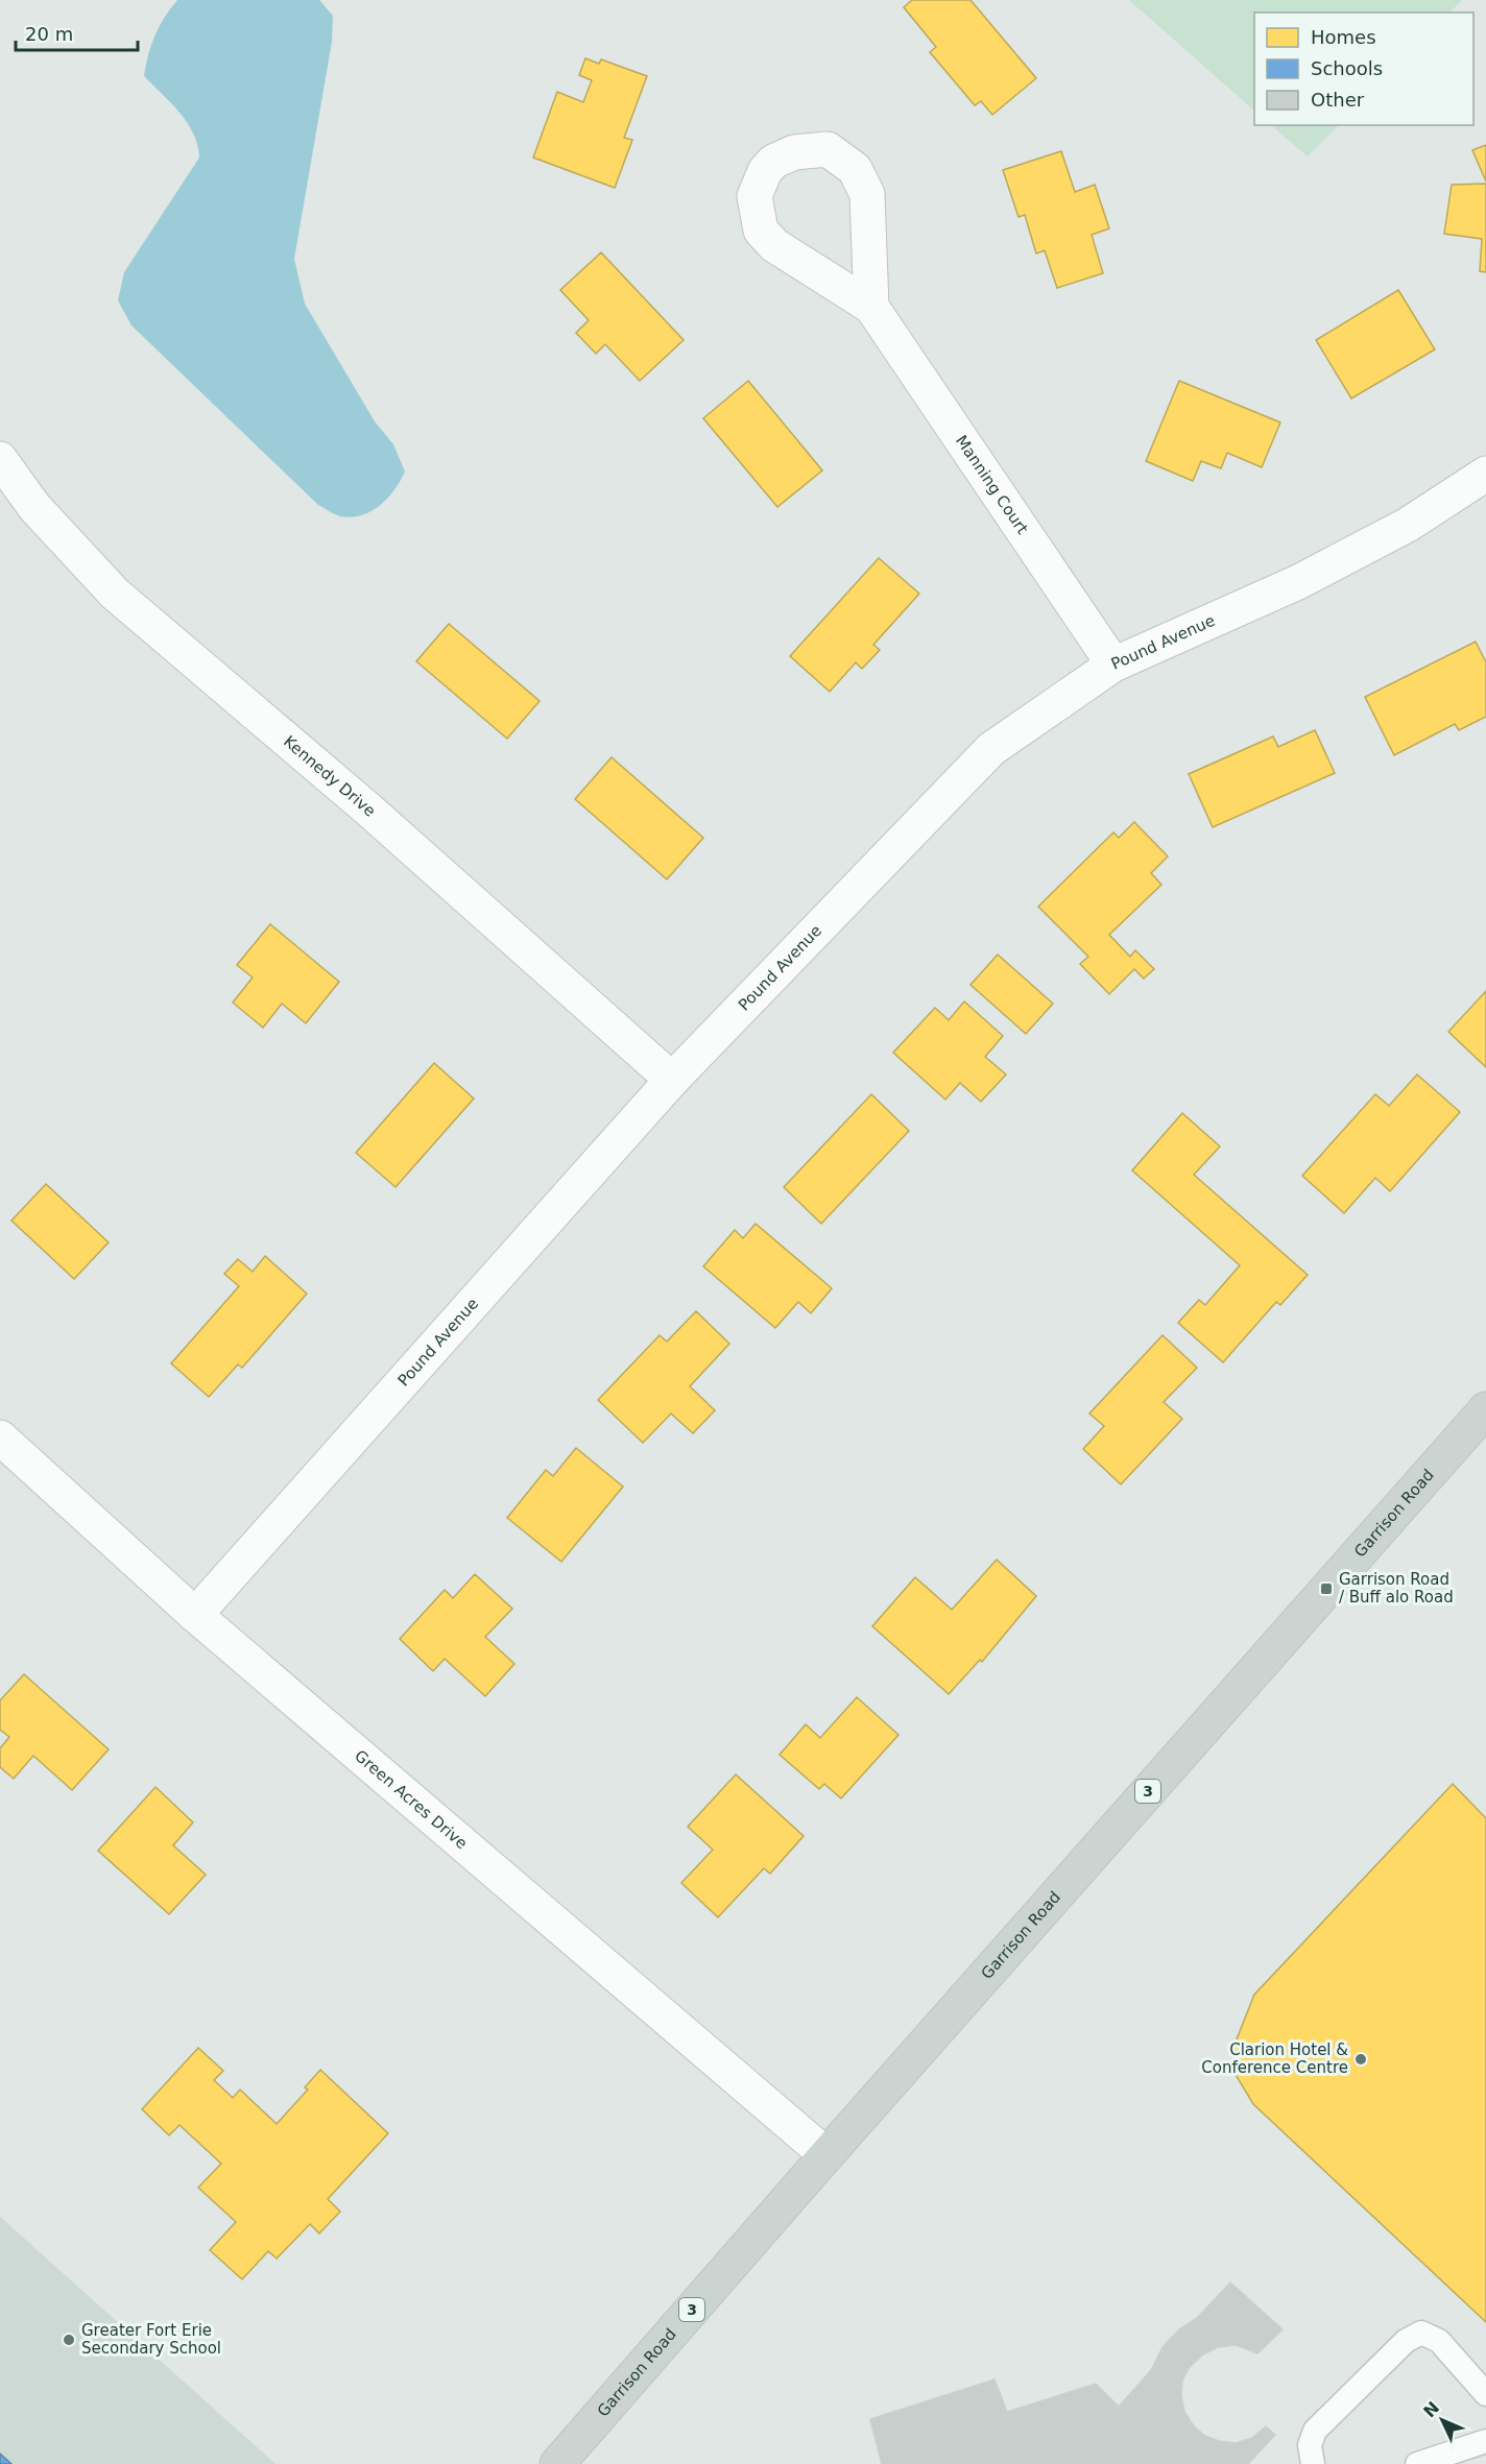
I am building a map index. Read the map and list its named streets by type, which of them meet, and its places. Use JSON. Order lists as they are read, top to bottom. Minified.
{"streets":{"main road":["Garrison Road","3"],"street":["Manning Court","Pound Avenue","Kennedy Drive","Green Acres Drive"]},"crossings":[["Manning Court","Pound Avenue"],["Pound Avenue","Kennedy Drive"],["Pound Avenue","Green Acres Drive"],["Garrison Road","Green Acres Drive"]],"places":{"transit":["Garrison Road / Buff alo Road"],"other":["Clarion Hotel & Conference Centre","Greater Fort Erie Secondary School"]},"legend":["Homes","Schools","Other"],"scale_bar":"20 m","north":"top left"}
